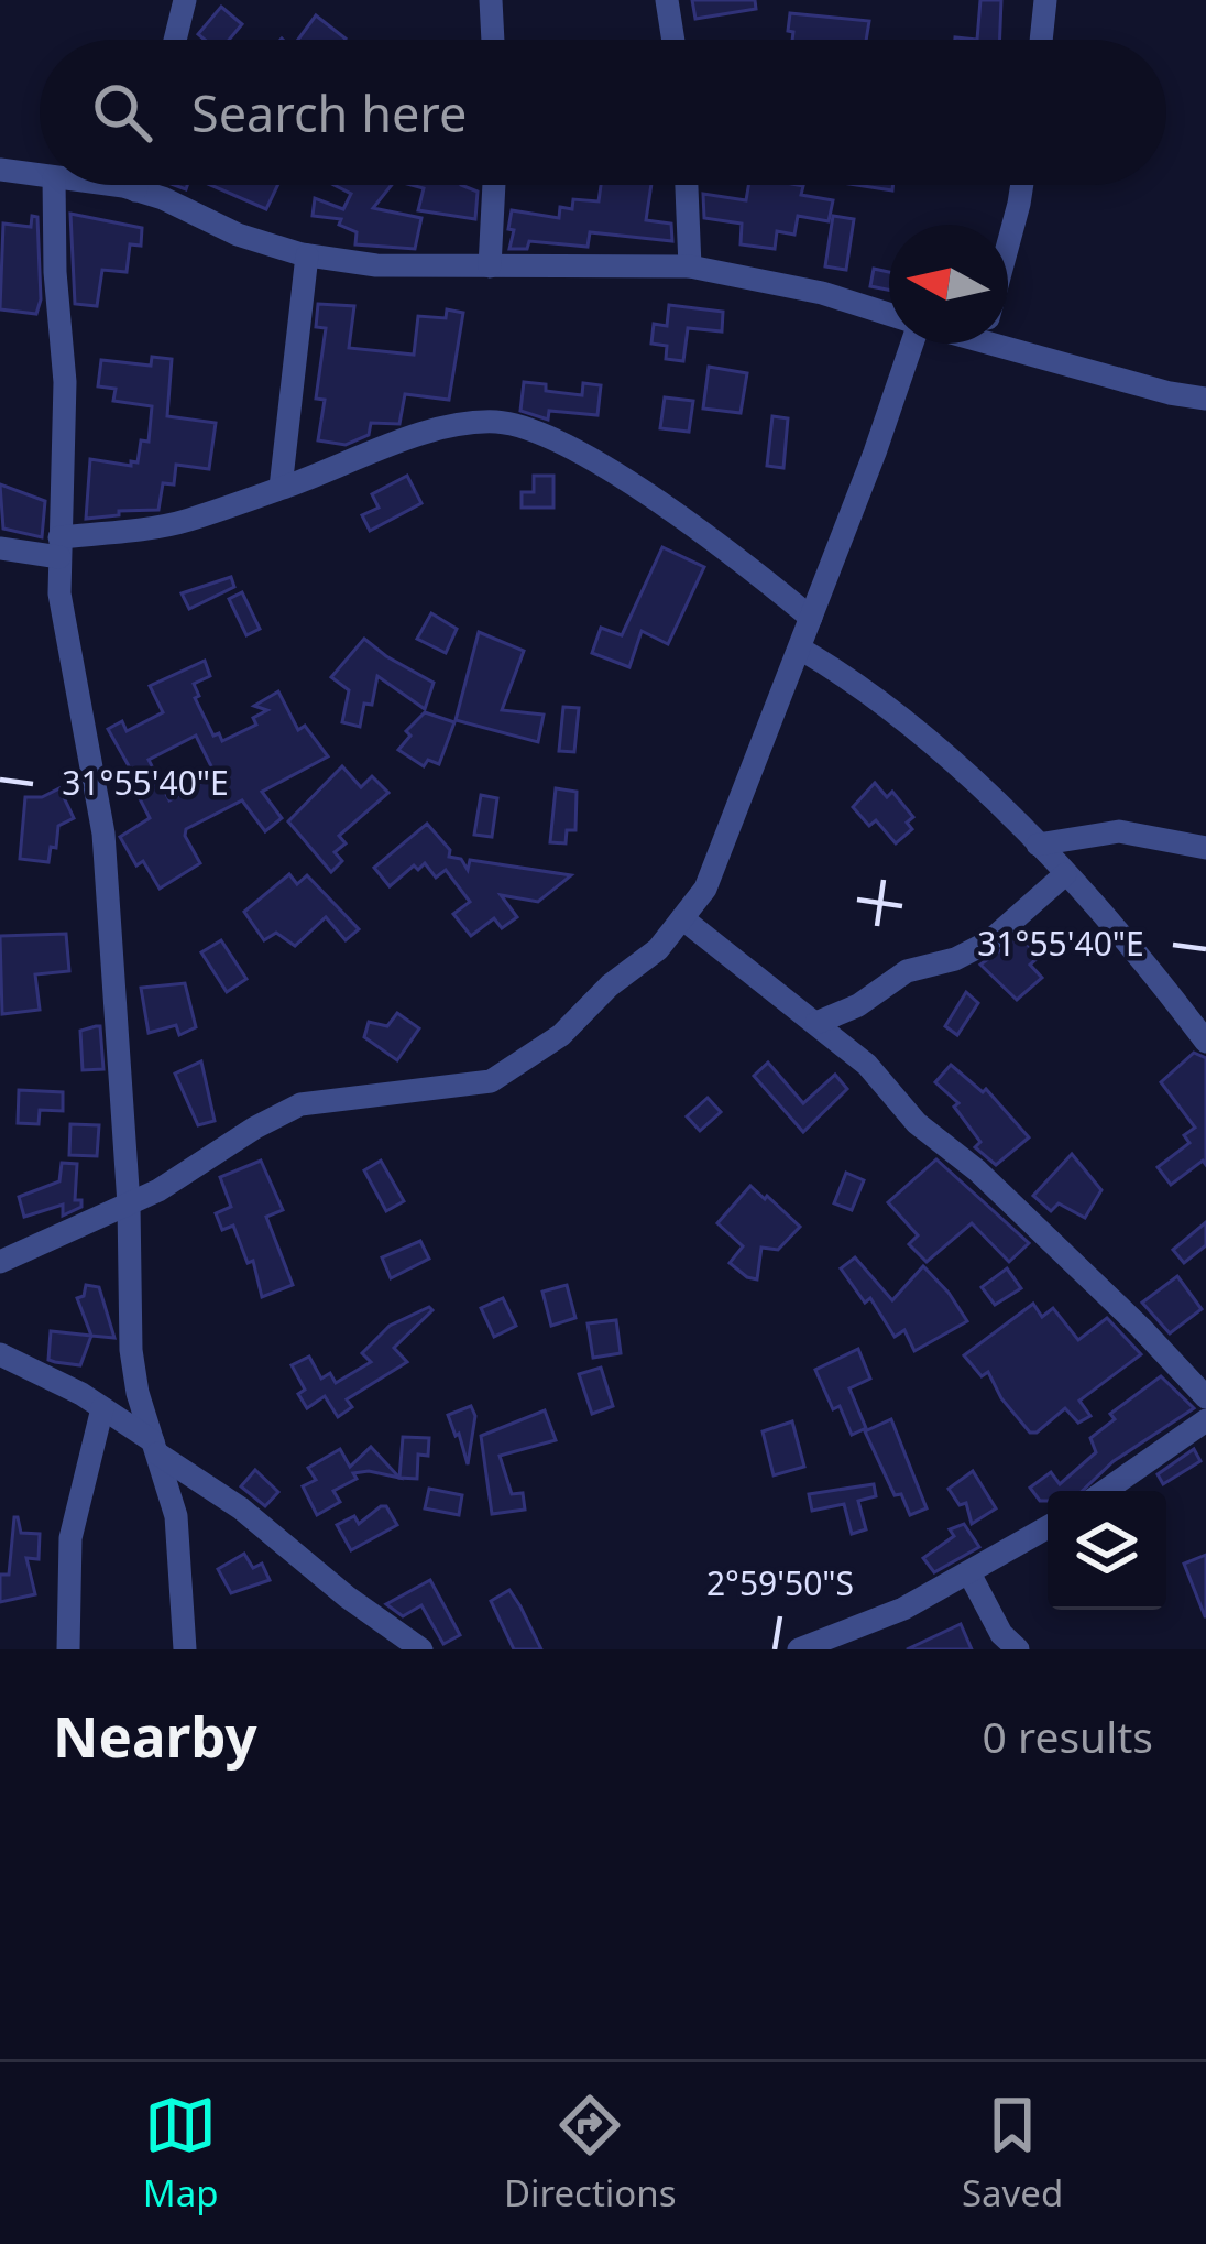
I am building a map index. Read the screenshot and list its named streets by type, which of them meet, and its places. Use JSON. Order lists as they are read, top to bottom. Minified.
{"north":"left","page":{"search":"Search here","heading":["Nearby","0 results"],"nav":["Map","Directions","Saved"]},"coordinates":["31°55'40\"E","2°59'50\"S"]}
